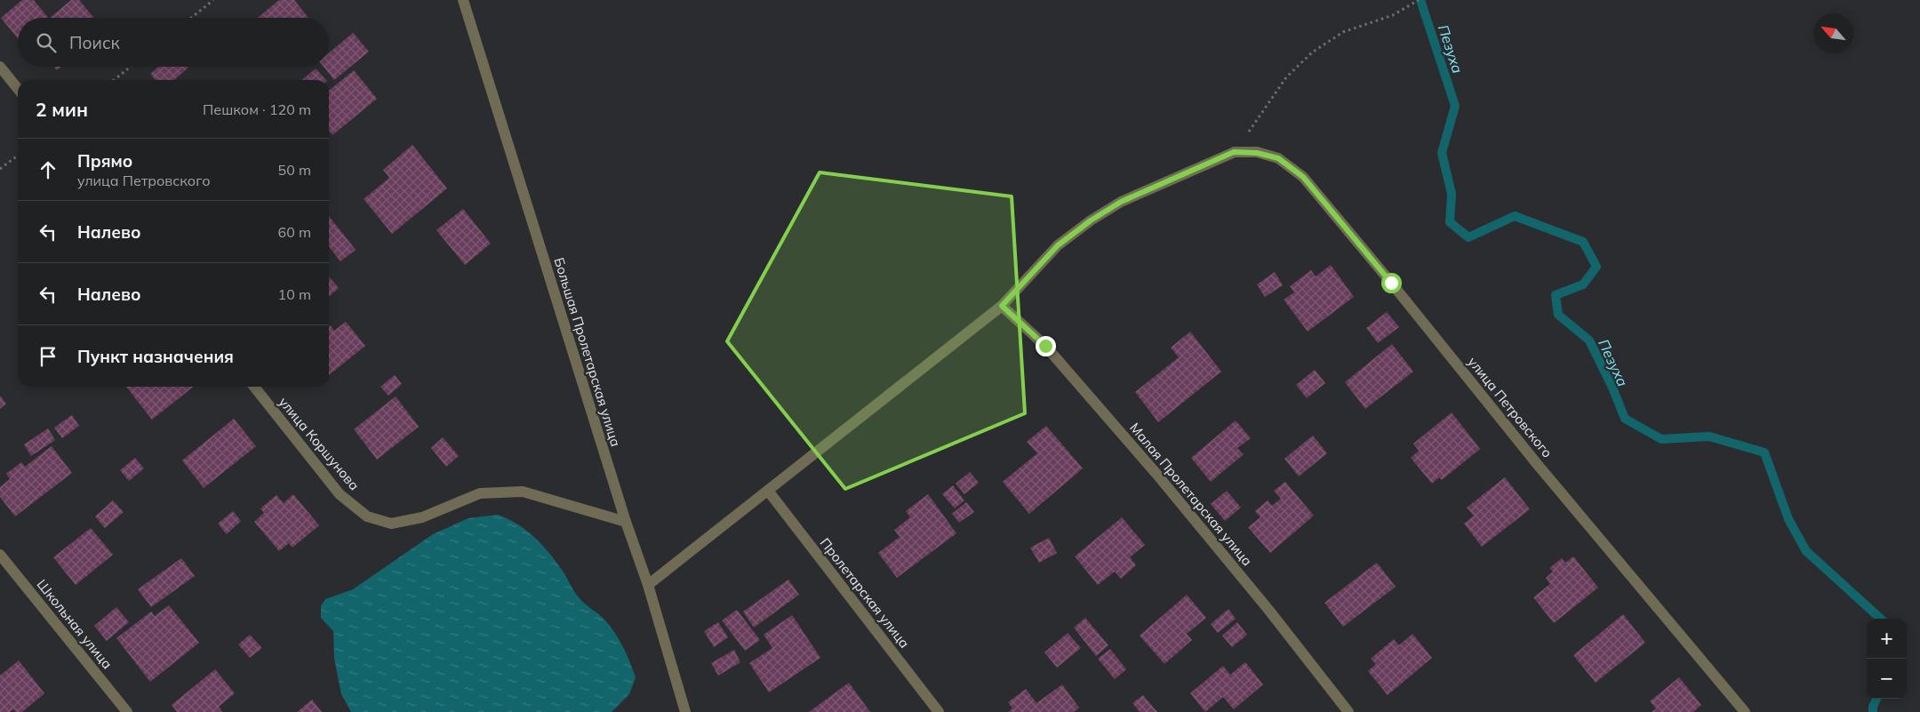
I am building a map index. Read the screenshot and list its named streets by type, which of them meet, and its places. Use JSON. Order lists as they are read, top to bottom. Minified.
{"streets":{"street":["Большая Пролетарская улица","улица Петровского","улица Коршунова","Малая Пролетарская улица","Пролетарская улица","Школьная улица"]},"crossings":[["Большая Пролетарская улица","улица Коршунова"]],"water":["Пезуха"],"north":"top left","page":{"search":"Поиск","heading":["2 мин","Пешком · 120 m"],"list":[["Прямо","улица Петровского","50 m"],["Налево","60 m"],["Налево","10 m"],"Пункт назначения"],"map_buttons":["+","−"]}}
